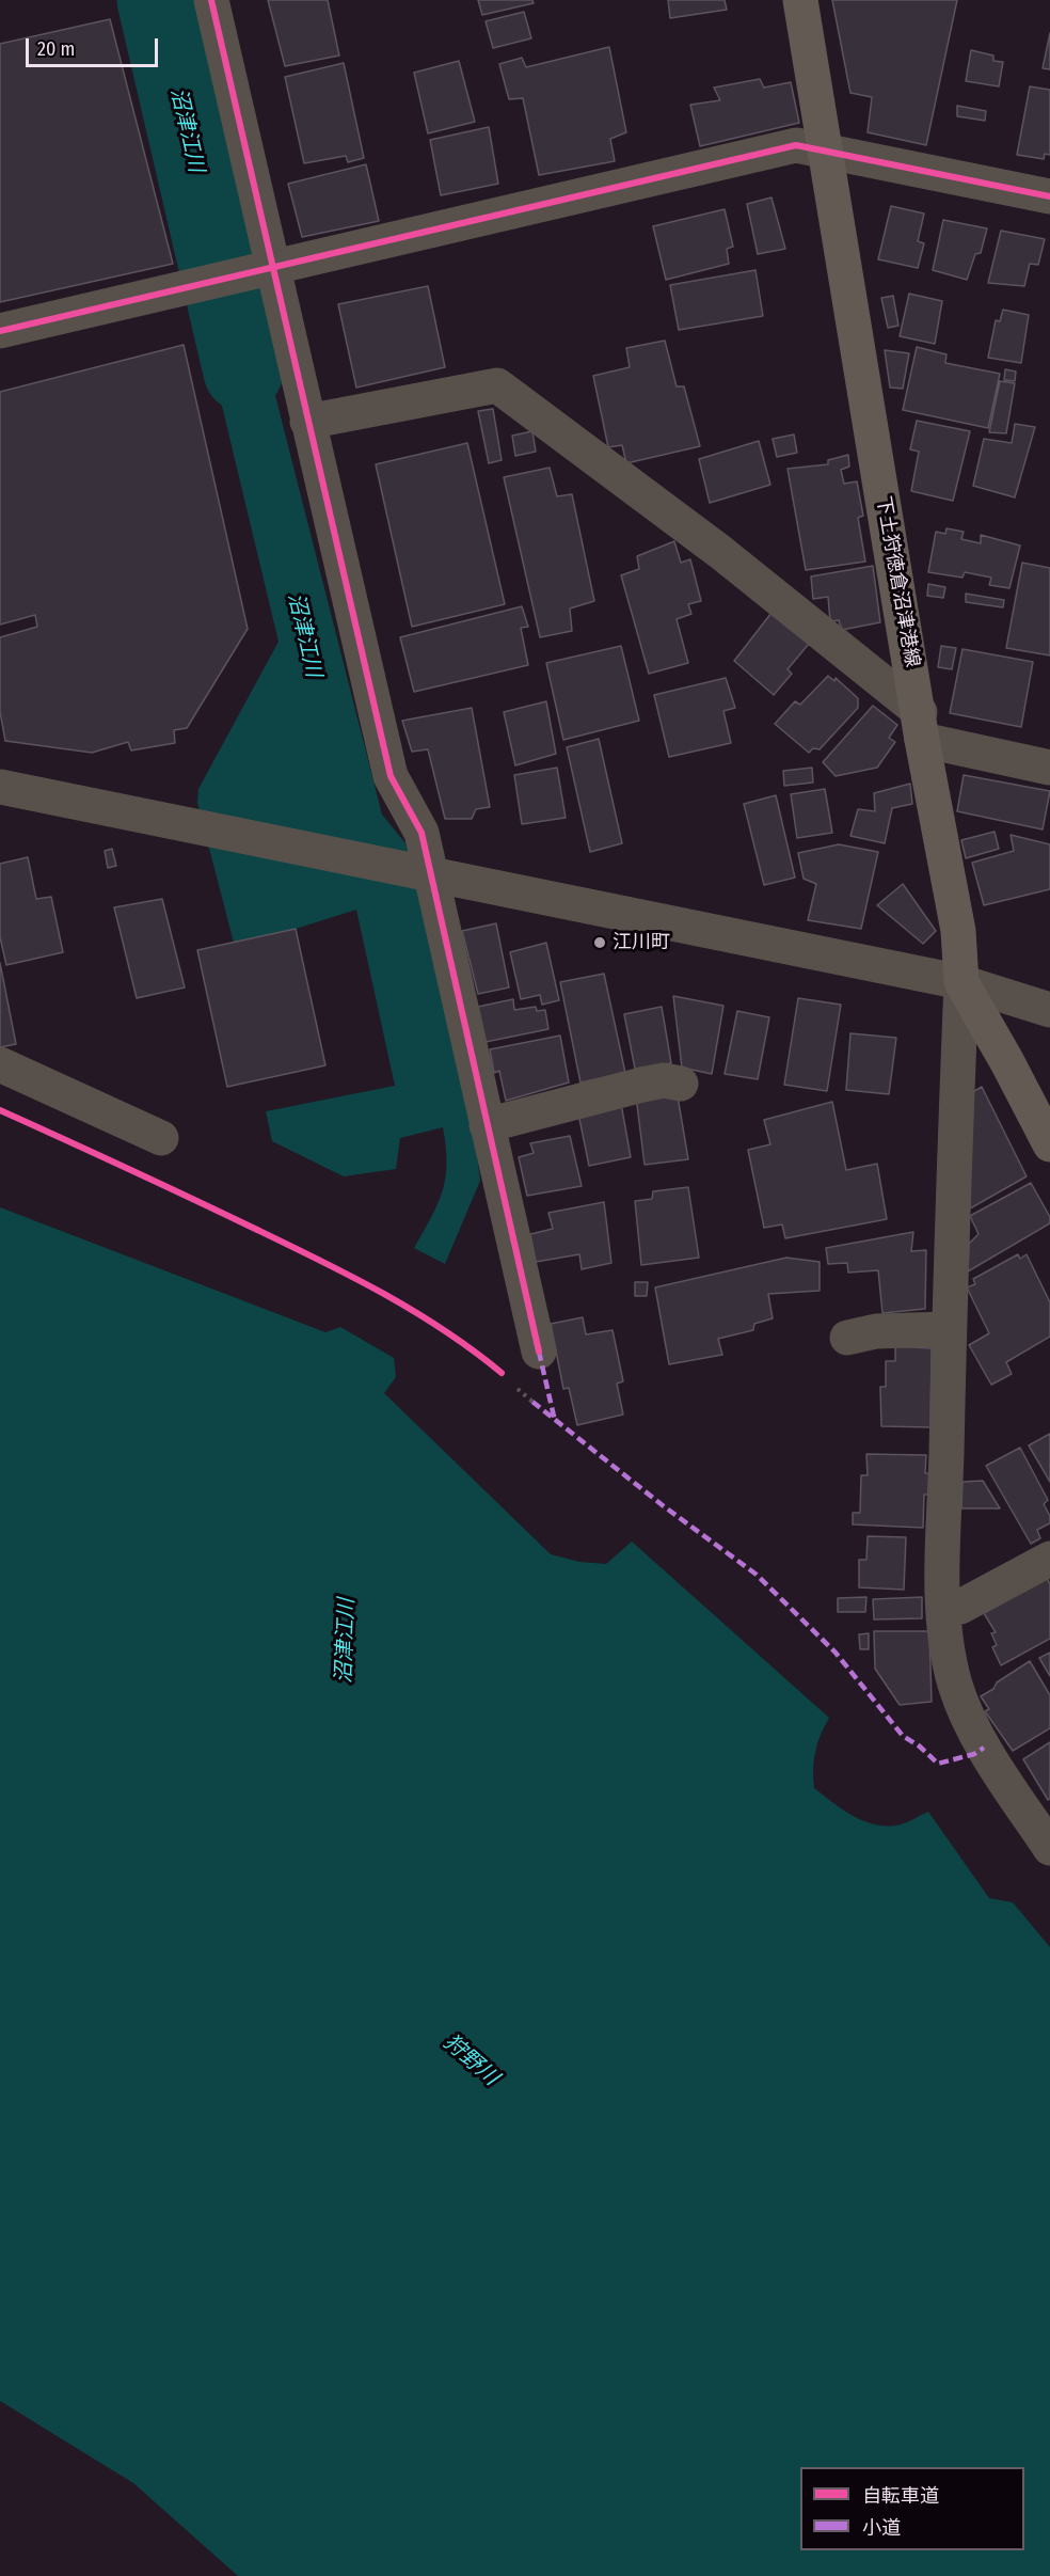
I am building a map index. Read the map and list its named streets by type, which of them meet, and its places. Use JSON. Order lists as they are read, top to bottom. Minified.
{"streets":{"main road":["下土狩徳倉沼津港線"]},"water":["沼津江川","狩野川"],"places":["江川町"],"legend":["自転車道","小道"],"scale_bar":"20 m"}
